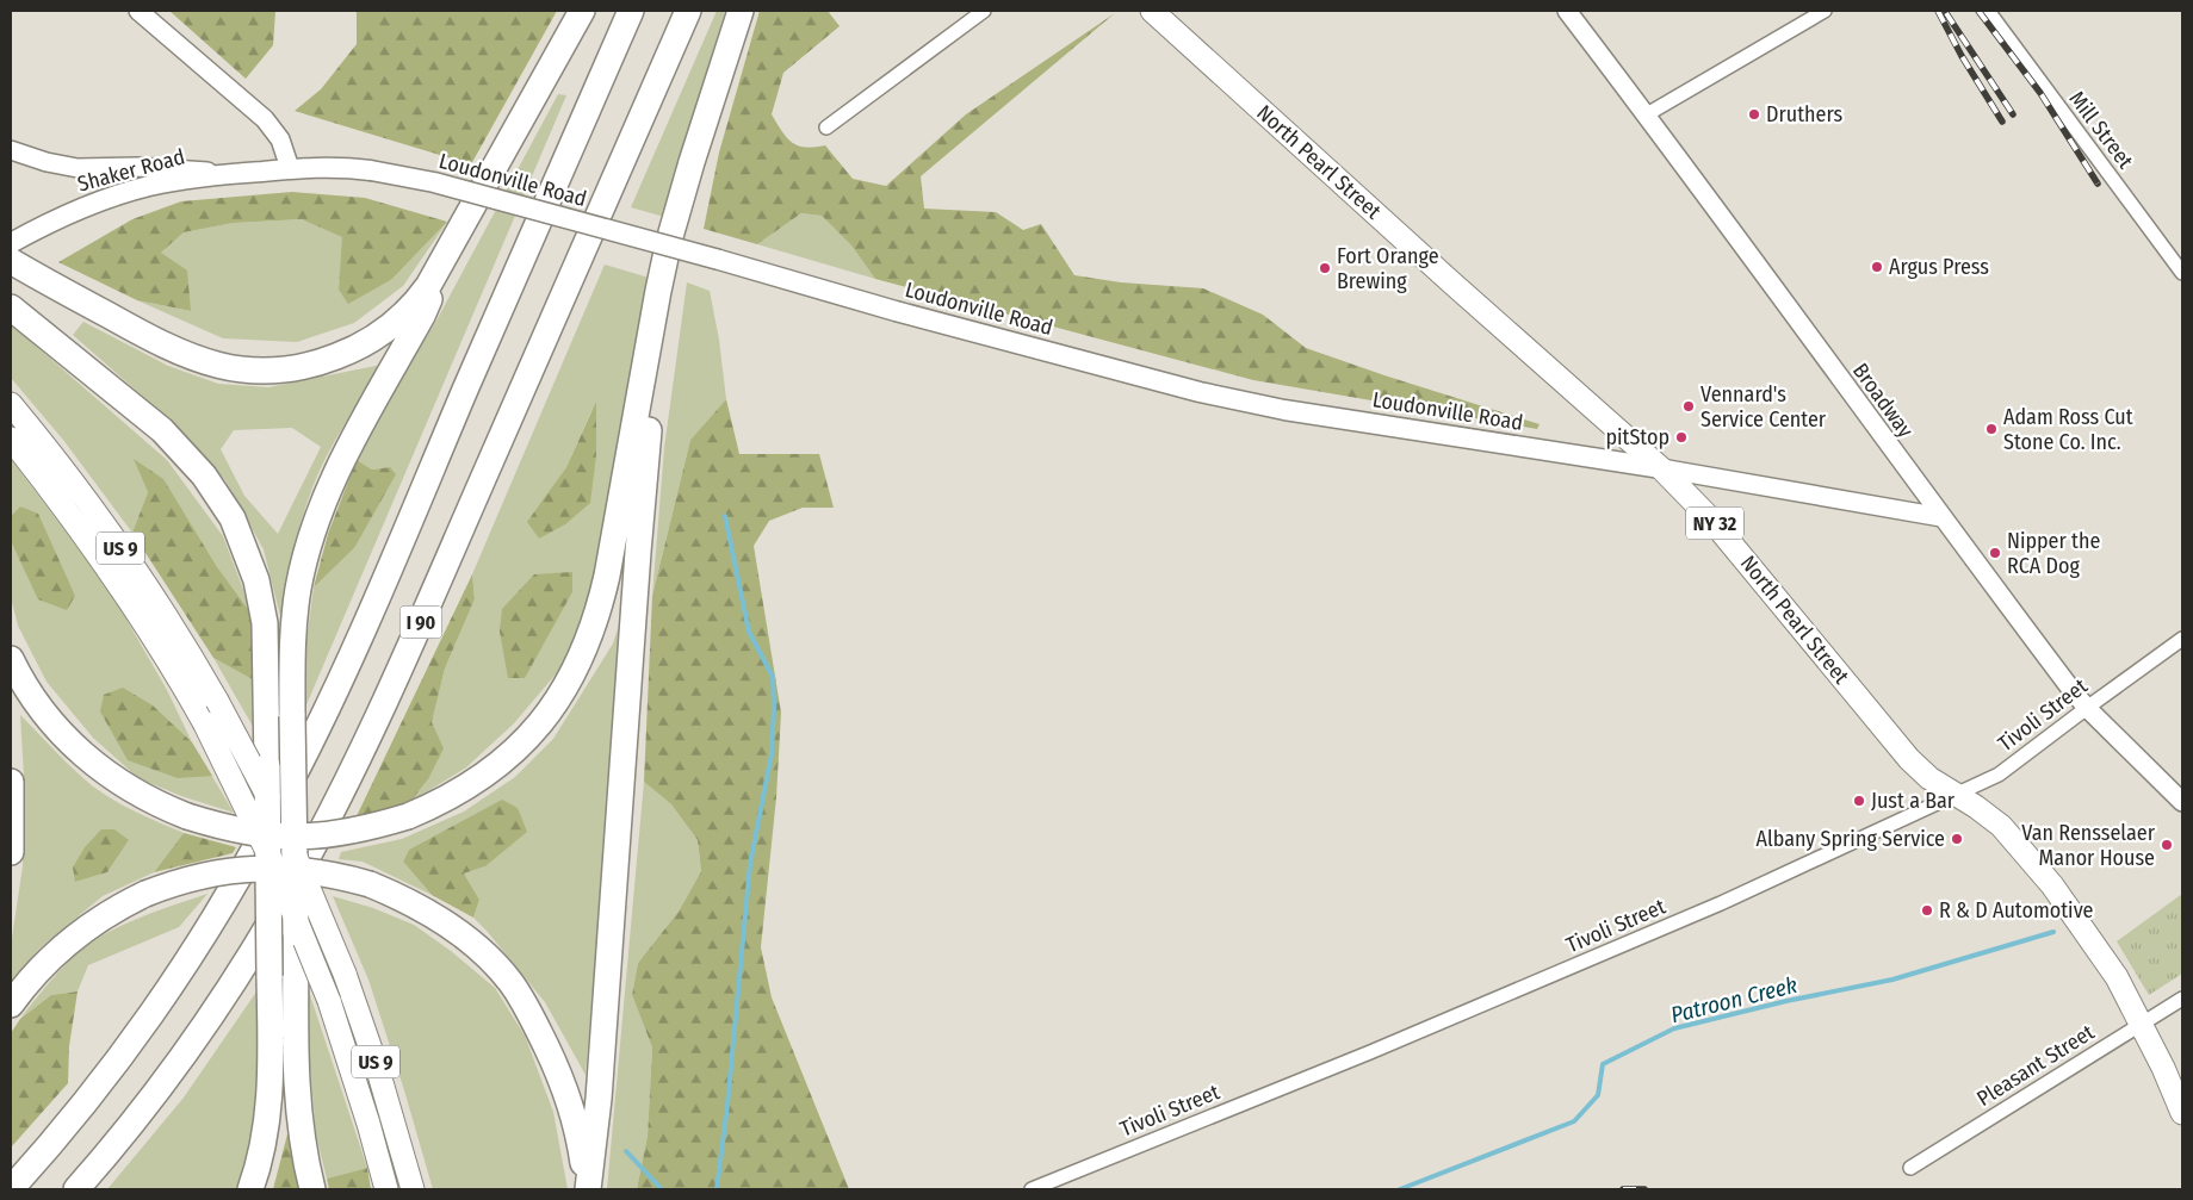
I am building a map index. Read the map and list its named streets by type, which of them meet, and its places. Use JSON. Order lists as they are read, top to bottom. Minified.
{"streets":{"highway":["I 90"],"main road":["North Pearl Street","Shaker Road","Loudonville Road","NY 32","US 9"],"street":["Mill Street","Broadway","Tivoli Street","Pleasant Street"]},"crossings":[["North Pearl Street","Loudonville Road"],["North Pearl Street","Tivoli Street"],["North Pearl Street","Pleasant Street"],["Shaker Road","Loudonville Road"],["Loudonville Road","Broadway"],["Broadway","Tivoli Street"]],"water":["Patroon Creek"],"places":["Druthers","Argus Press","Fort Orange Brewing","Vennard's Service Center","Adam Ross Cut Stone Co. Inc.","pitStop","Nipper the RCA Dog","Just a Bar","Albany Spring Service","Van Rensselaer Manor House","R & D Automotive"]}
